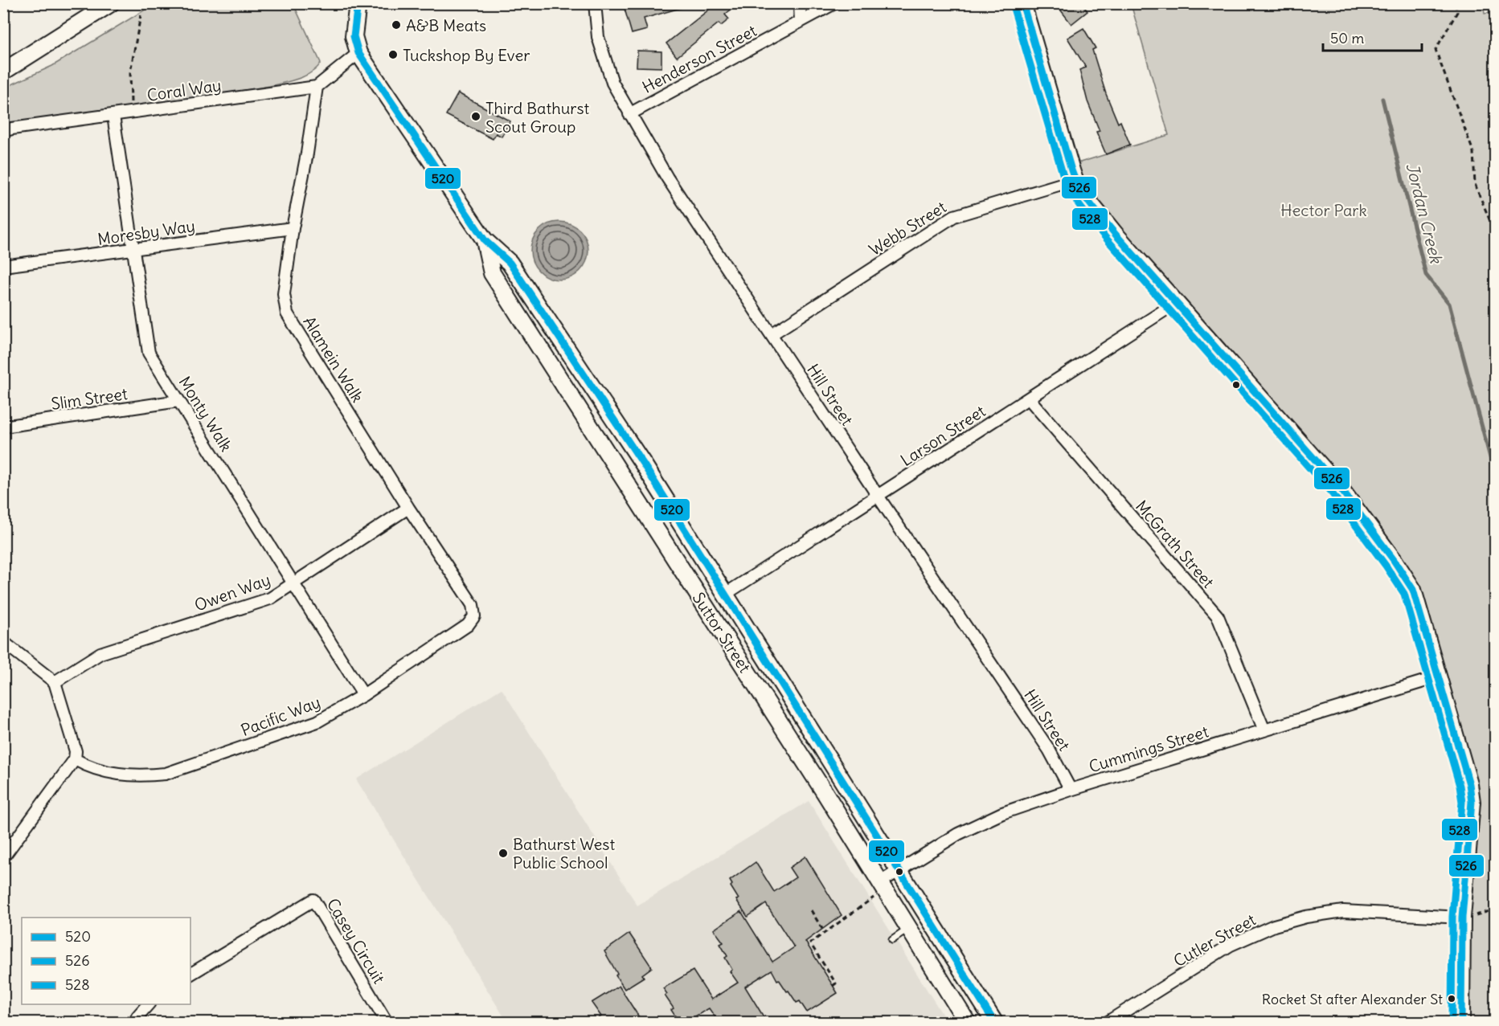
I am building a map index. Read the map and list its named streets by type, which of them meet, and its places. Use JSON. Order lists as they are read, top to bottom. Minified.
{"streets":{"main road":["Suttor Street"],"street":["Henderson Street","Coral Way","Webb Street","Moresby Way","Alamein Walk","Hill Street","Slim Street","Monty Walk","Larson Street","McGrath Street","Owen Way","Pacific Way","Cummings Street","Cutler Street","Casey Circuit"]},"crossings":[["Henderson Street","Hill Street"],["Coral Way","Alamein Walk"],["Coral Way","Monty Walk"],["Webb Street","Hill Street"],["Moresby Way","Alamein Walk"],["Moresby Way","Monty Walk"],["Alamein Walk","Owen Way"],["Alamein Walk","Pacific Way"],["Hill Street","Larson Street"],["Hill Street","Cummings Street"],["Slim Street","Monty Walk"],["Monty Walk","Owen Way"],["Monty Walk","Pacific Way"],["Larson Street","McGrath Street"],["Larson Street","Suttor Street"],["McGrath Street","Cummings Street"],["Suttor Street","Cummings Street"]],"water":["Jordan Creek"],"parks":["Hector Park"],"places":["A&B Meats","Tuckshop By Ever","Third Bathurst Scout Group","Bathurst West Public School","Rocket St after Alexander St"],"lines":["transit line 520","transit line 526","transit line 528"],"legend":["520","526","528"],"scale_bar":"50 m"}
